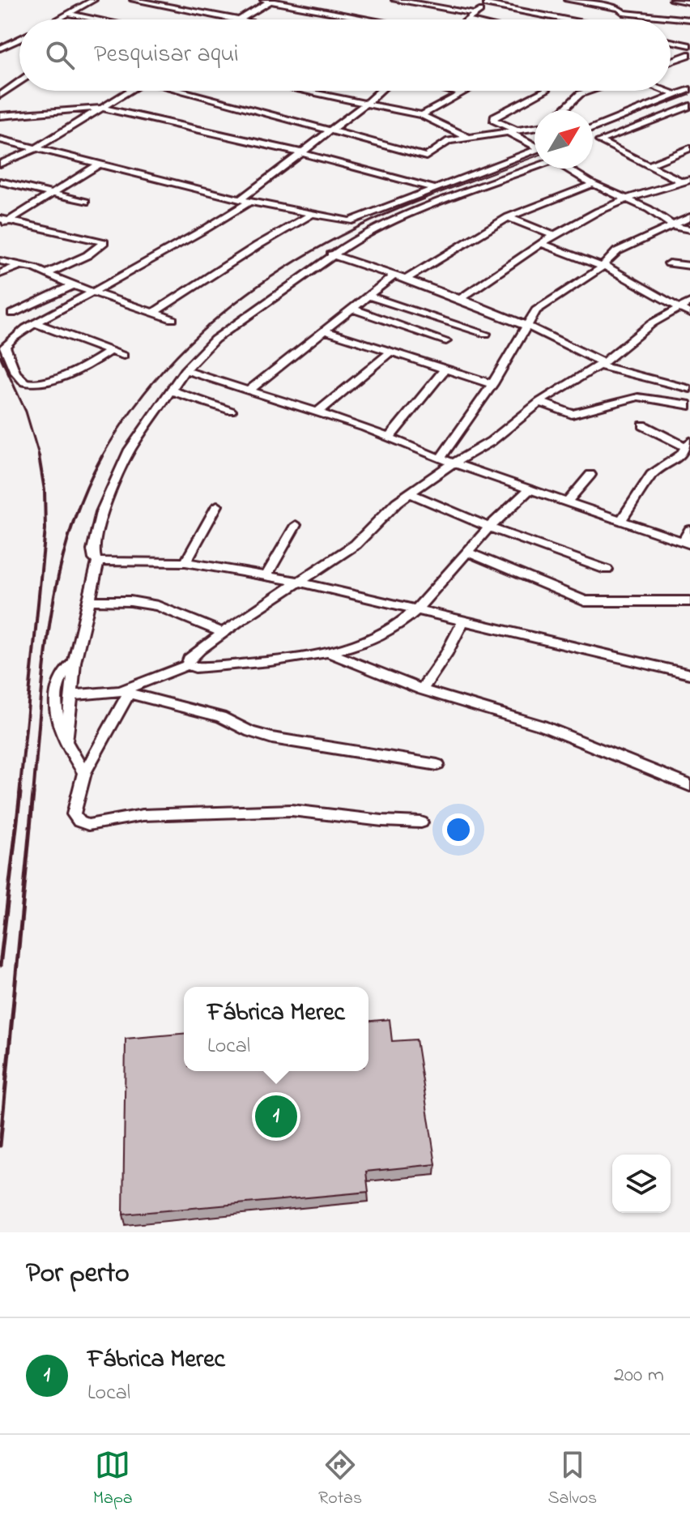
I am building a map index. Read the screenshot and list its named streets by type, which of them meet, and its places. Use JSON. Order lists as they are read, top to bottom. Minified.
{"north":"top right","page":{"search":"Pesquisar aqui","popup":["Fábrica Merec","Local"],"pins":"1","heading":"Por perto","list":[{"mark":"1","name":"Fábrica Merec","note":"Local","value":"200 m"}],"nav":["Mapa","Rotas","Salvos"]}}
